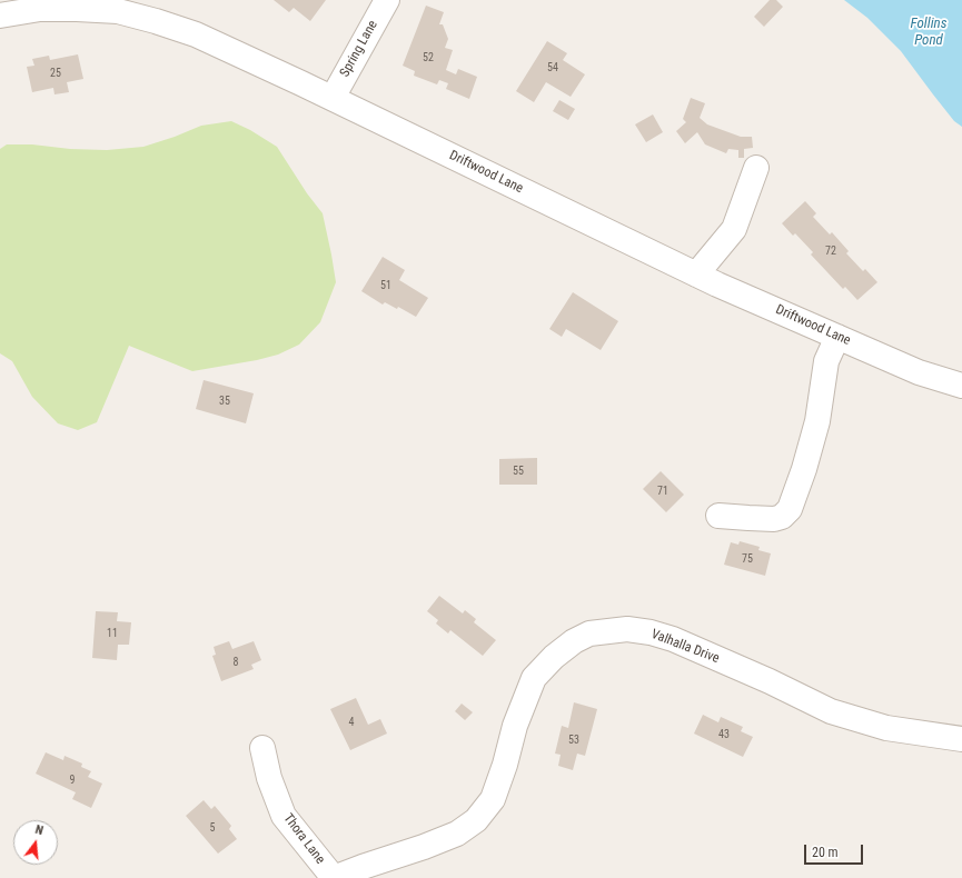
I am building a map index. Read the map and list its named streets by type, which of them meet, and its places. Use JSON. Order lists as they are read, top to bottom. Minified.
{"streets":{"street":["Spring Lane","Driftwood Lane","Valhalla Drive","Thora Lane"]},"crossings":[["Spring Lane","Driftwood Lane"],["Valhalla Drive","Thora Lane"]],"water":["Follins Pond"],"house_numbers":["52","54","25","72","51","35","55","71","75","11","8","4","43","53","9","5"],"scale_bar":"20 m","north":"top"}
